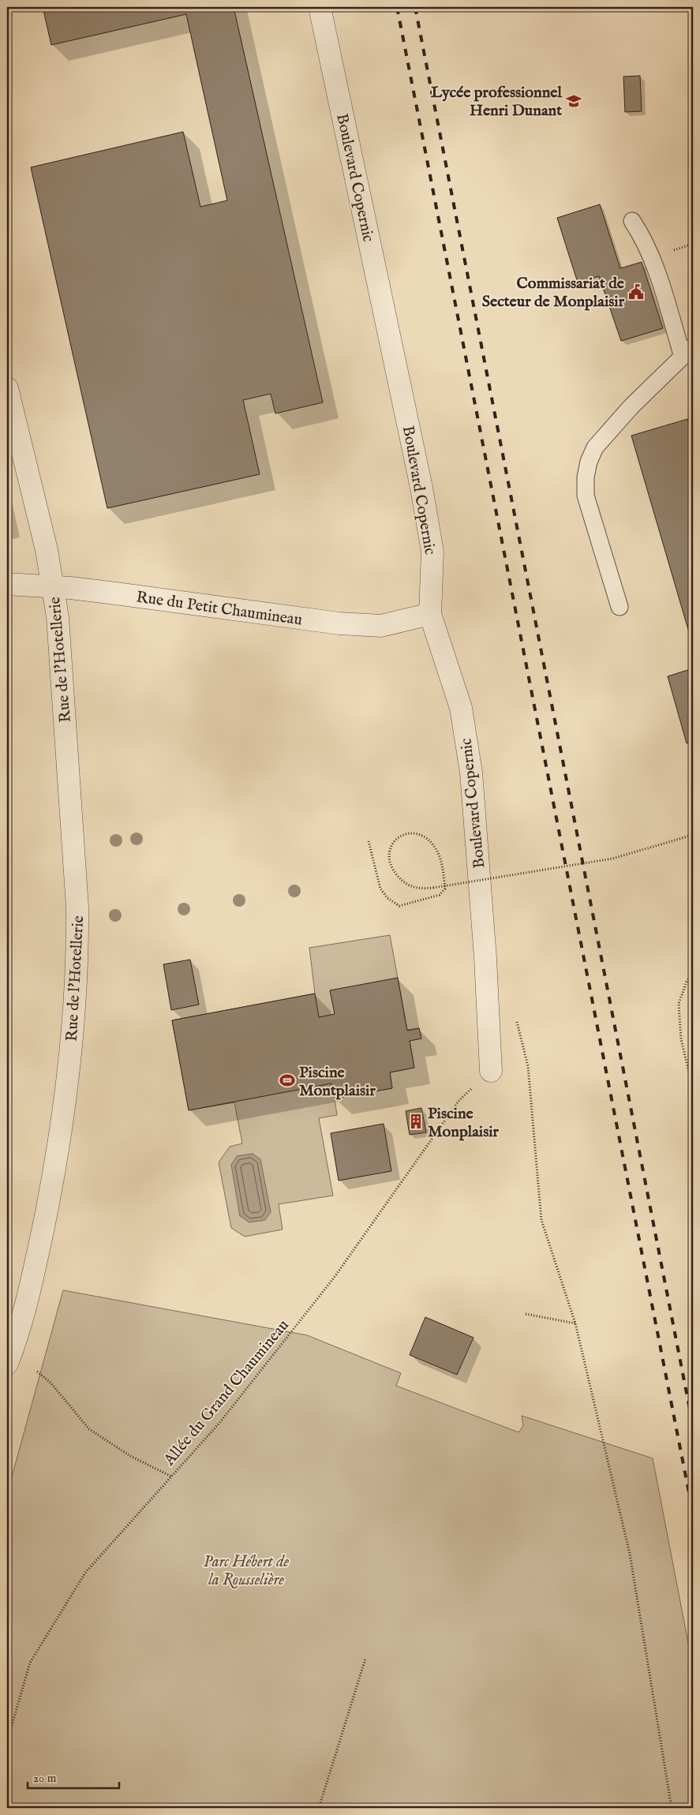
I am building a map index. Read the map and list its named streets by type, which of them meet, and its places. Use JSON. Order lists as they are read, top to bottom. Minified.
{"streets":{"street":["Boulevard Copernic","Rue du Petit Chaumineau","Rue de l'Hotellerie"],"path":["Allée du Grand Chaumineau"]},"crossings":[["Boulevard Copernic","Rue du Petit Chaumineau"],["Boulevard Copernic","Allée du Grand Chaumineau"],["Rue du Petit Chaumineau","Rue de l'Hotellerie"]],"parks":["Parc Hébert de la Rousselière"],"places":{"school or university":["Lycée professionnel Henri Dunant"],"public building":["Commissariat de Secteur de Monplaisir"],"sports":["Piscine Montplaisir"],"building":["Piscine Monplaisir"]},"scale_bar":"20 m"}
